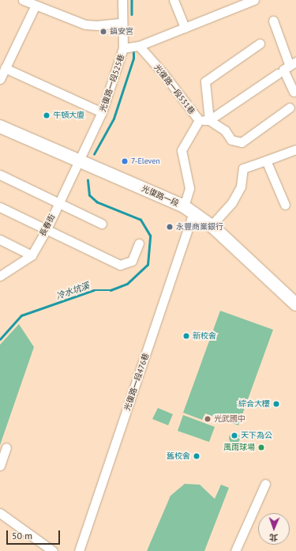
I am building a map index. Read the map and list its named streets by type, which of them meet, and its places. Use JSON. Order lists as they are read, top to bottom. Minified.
{"streets":{"main road":["光復路一段"],"street":["光復路一段525巷","光復路一段531巷","長春街","光復路一段476巷"]},"crossings":[["光復路一段525巷","光復路一段"],["光復路一段525巷","長春街"],["光復路一段531巷","光復路一段"],["光復路一段531巷","光復路一段476巷"],["光復路一段","長春街"],["光復路一段","光復路一段476巷"]],"water":["冷水坑溪"],"places":["鎮安宮","牛頓大廈","7-Eleven","永豐商業銀行","新校舍","綜合大樓","光武國中","天下為公","風雨球場","舊校舍"],"scale_bar":"50 m","north":"bottom"}
